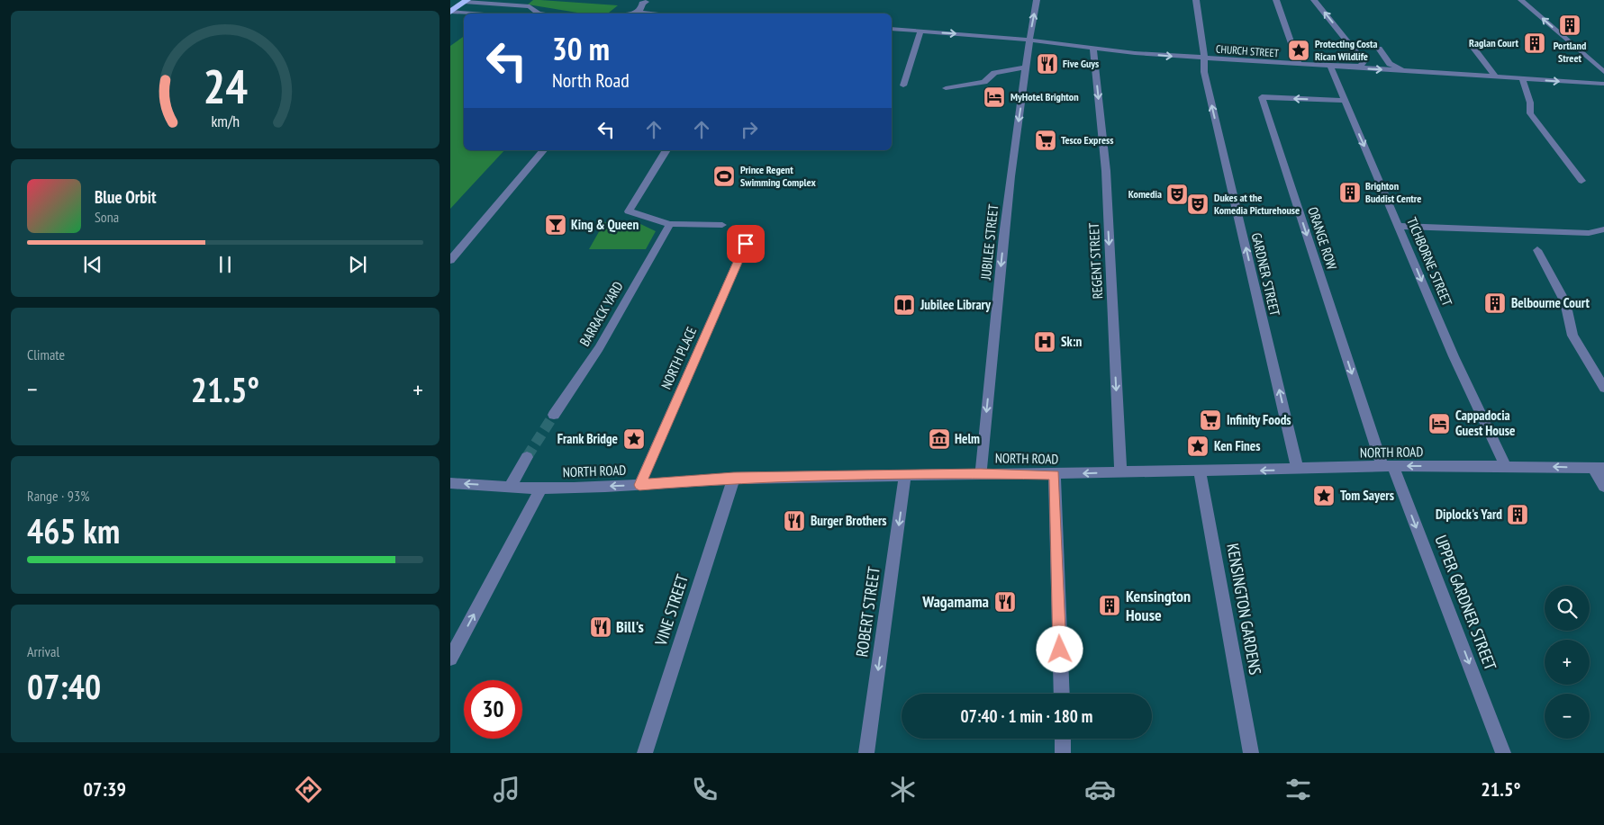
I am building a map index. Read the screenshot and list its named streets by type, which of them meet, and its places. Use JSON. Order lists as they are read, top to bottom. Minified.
{"streets":{"street":["CHURCH STREET","ORANGE ROW","JUBILEE STREET","REGENT STREET","TICHBORNE STREET","GARDNER STREET","BARRACK YARD","NORTH PLACE","NORTH ROAD","UPPER GARDNER STREET","KENSINGTON GARDENS","VINE STREET","ROBERT STREET"]},"crossings":[["CHURCH STREET","JUBILEE STREET"],["CHURCH STREET","REGENT STREET"],["CHURCH STREET","TICHBORNE STREET"],["CHURCH STREET","GARDNER STREET"],["ORANGE ROW","TICHBORNE STREET"],["ORANGE ROW","NORTH ROAD"],["ORANGE ROW","UPPER GARDNER STREET"],["JUBILEE STREET","NORTH ROAD"],["REGENT STREET","NORTH ROAD"],["TICHBORNE STREET","NORTH ROAD"],["GARDNER STREET","NORTH ROAD"],["NORTH PLACE","NORTH ROAD"],["NORTH ROAD","UPPER GARDNER STREET"],["NORTH ROAD","KENSINGTON GARDENS"],["NORTH ROAD","VINE STREET"],["NORTH ROAD","ROBERT STREET"]],"one_way":["CHURCH STREET","JUBILEE STREET","REGENT STREET","TICHBORNE STREET","GARDNER STREET","NORTH ROAD","UPPER GARDNER STREET","ROBERT STREET"],"places":{"building":["Portland Street","Raglan Court","Brighton Buddist Centre","Belbourne Court","Diplock's Yard","Kensington House"],"place":["Protecting Costa Rican Wildlife","Frank Bridge","Ken Fines","Tom Sayers"],"restaurant":["Five Guys","Burger Brothers","Wagamama","Bill's"],"hotel":["MyHotel Brighton","Cappadocia Guest House"],"supermarket":["Tesco Express","Infinity Foods"],"sports":["Prince Regent Swimming Complex"],"theatre":["Komedia","Dukes at the Komedia Picturehouse"],"bar":["King & Queen"],"library":["Jubilee Library"],"hospital":["Sk:n"],"museum":["Helm"]},"page":{"turn":["30 m","North Road"],"song":["Blue Orbit","Sona"],"tile":["Climate",["Range · 93%","465 km"],["Arrival","07:40"]],"heat":["−","21.5°","+"],"map_buttons":["+","−"],"limit":"30","trip":"07:40 · 1 min · 180 m","tabs":["07:39","21.5°"],"gauge":["24","km/h"]}}
